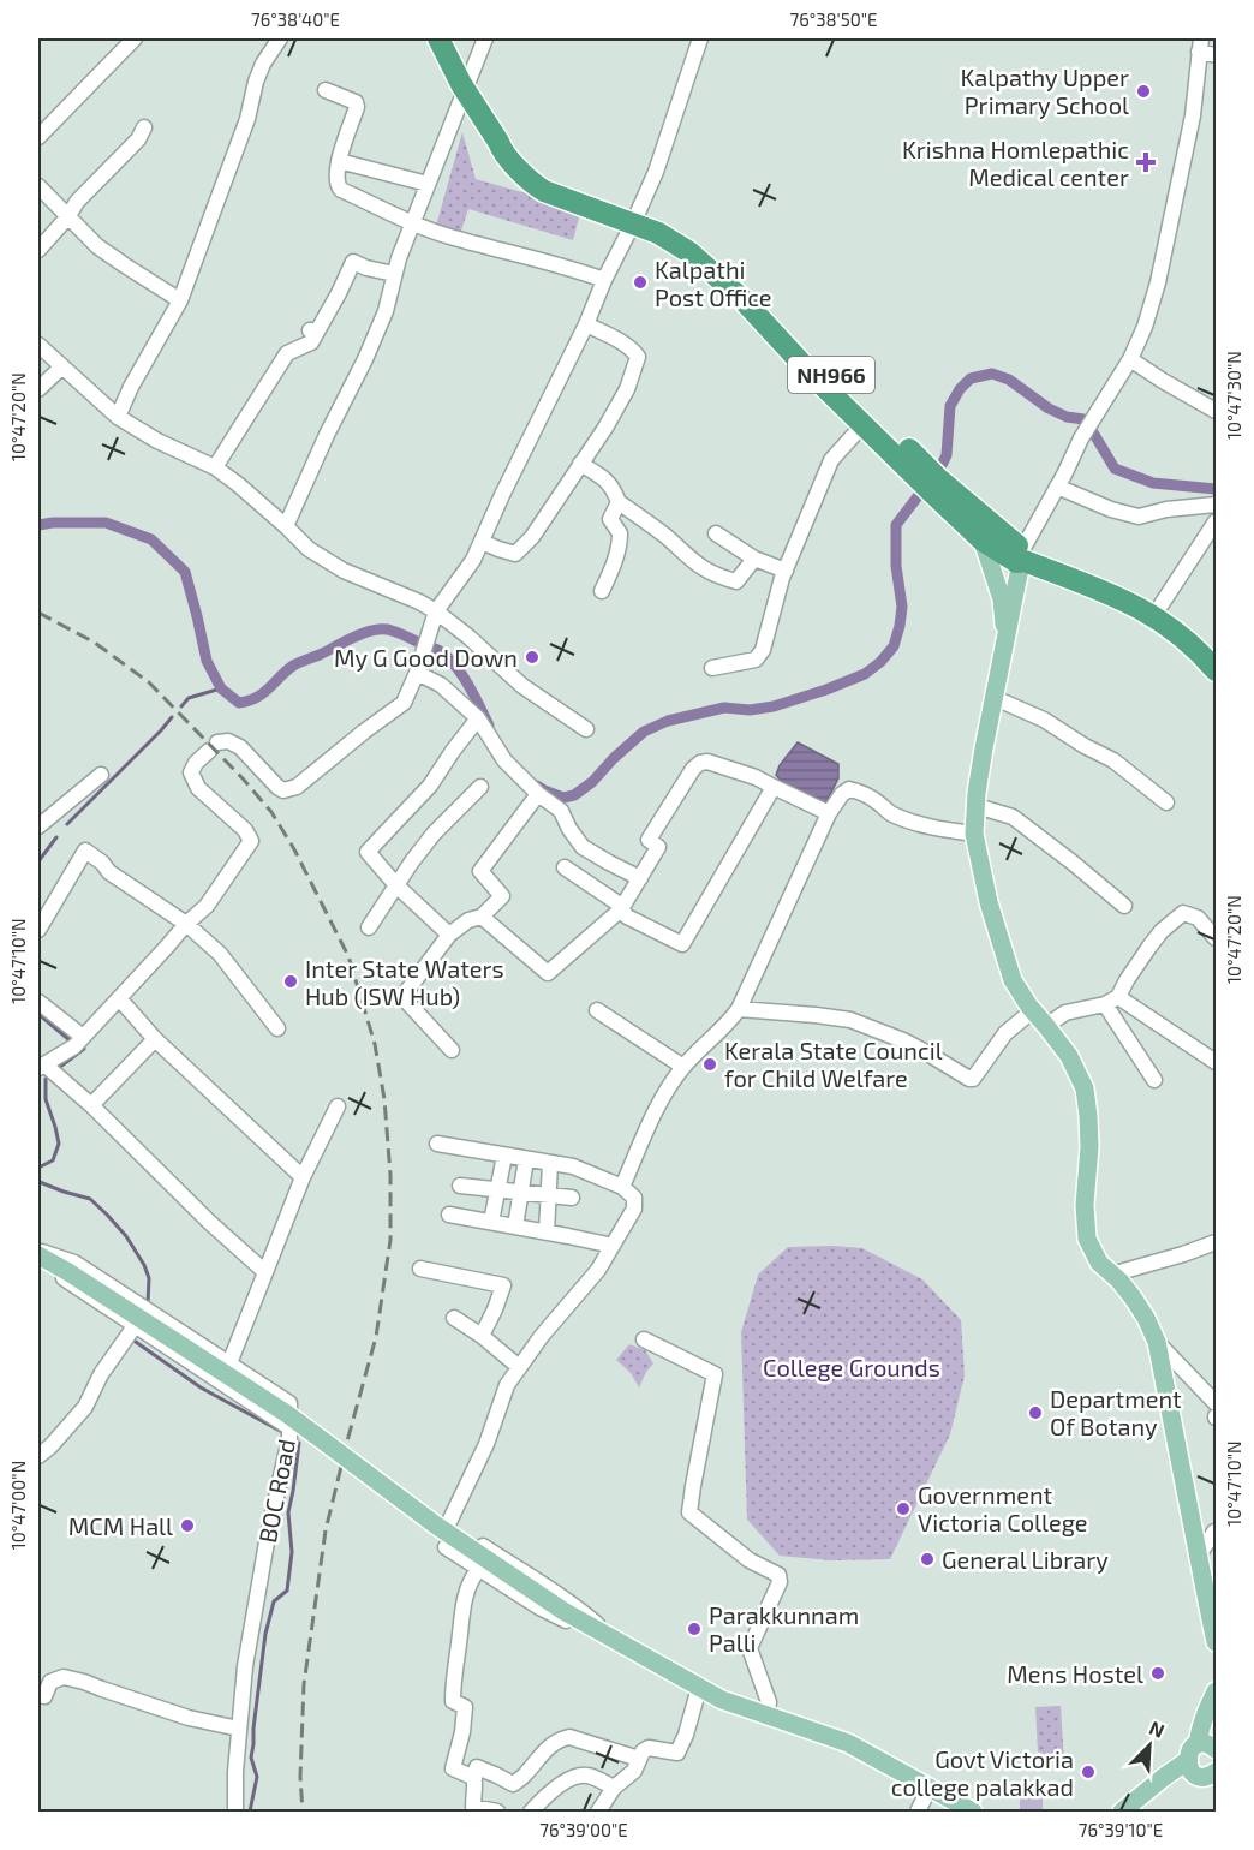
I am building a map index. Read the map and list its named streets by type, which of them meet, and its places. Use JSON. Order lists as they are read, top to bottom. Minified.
{"streets":{"highway":["NH966"],"street":["BOC Road"]},"parks":["College Grounds"],"places":{"other":["Kalpathy Upper Primary School","Kalpathi Post Office","My G Good Down","Inter State Waters Hub (ISW Hub)","Kerala State Council for Child Welfare","Department Of Botany","Government Victoria College","MCM Hall","General Library","Parakkunnam Palli","Mens Hostel","Govt Victoria college palakkad"],"health":["Krishna Homlepathic Medical center"]},"north":"top right","coordinates":["76°38'40\"E","76°38'50\"E","10°47'30\"N","10°47'20\"N","10°47'10\"N","10°47'00\"N","76°39'00\"E","76°39'10\"E"]}
